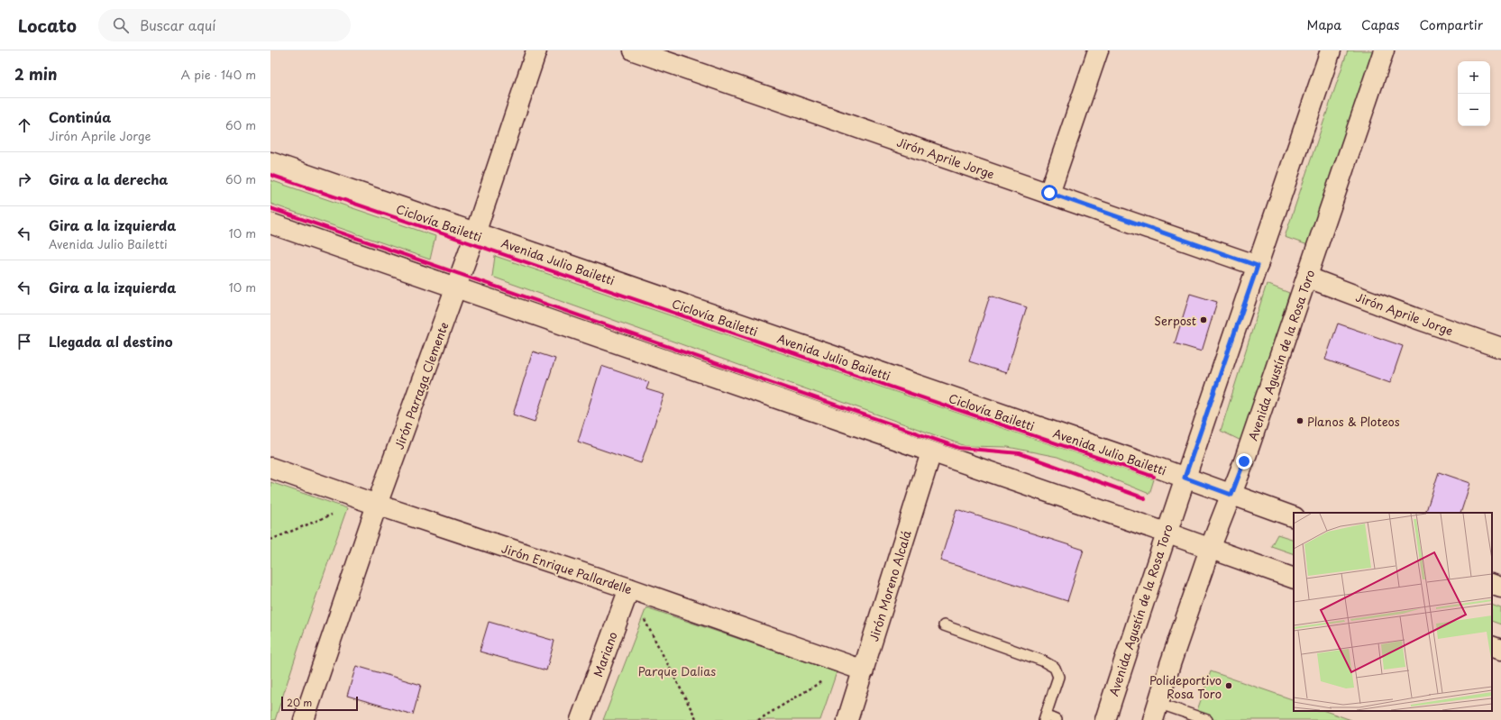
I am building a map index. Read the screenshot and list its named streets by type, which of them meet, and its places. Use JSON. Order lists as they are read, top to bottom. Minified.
{"streets":{"street":["Jirón Aprile Jorge","Avenida Julio Bailetti","Avenida Agustín de la Rosa Toro","Jirón Parraga Clemente","Jirón Enrique Pallardelle","Jirón Moreno Alcalá","Mariano"],"cycle path":["Ciclovía Bailetti"]},"crossings":[["Jirón Aprile Jorge","Avenida Agustín de la Rosa Toro"],["Avenida Julio Bailetti","Avenida Agustín de la Rosa Toro"],["Avenida Julio Bailetti","Jirón Parraga Clemente"],["Jirón Parraga Clemente","Jirón Enrique Pallardelle"],["Jirón Enrique Pallardelle","Jirón Moreno Alcalá"],["Jirón Enrique Pallardelle","Mariano"]],"parks":["Parque Dalias"],"places":["Serpost","Planos & Ploteos","Polideportivo Rosa Toro"],"scale_bar":"20 m","page":{"header":"Locato","search":"Buscar aquí","nav":["Mapa","Capas","Compartir"],"heading":["2 min","A pie · 140 m"],"map_buttons":["+","−"],"list":[["Continúa","Jirón Aprile Jorge","60 m"],["Gira a la derecha","60 m"],["Gira a la izquierda","Avenida Julio Bailetti","10 m"],["Gira a la izquierda","10 m"],"Llegada al destino"],"scale":"20 m"}}
